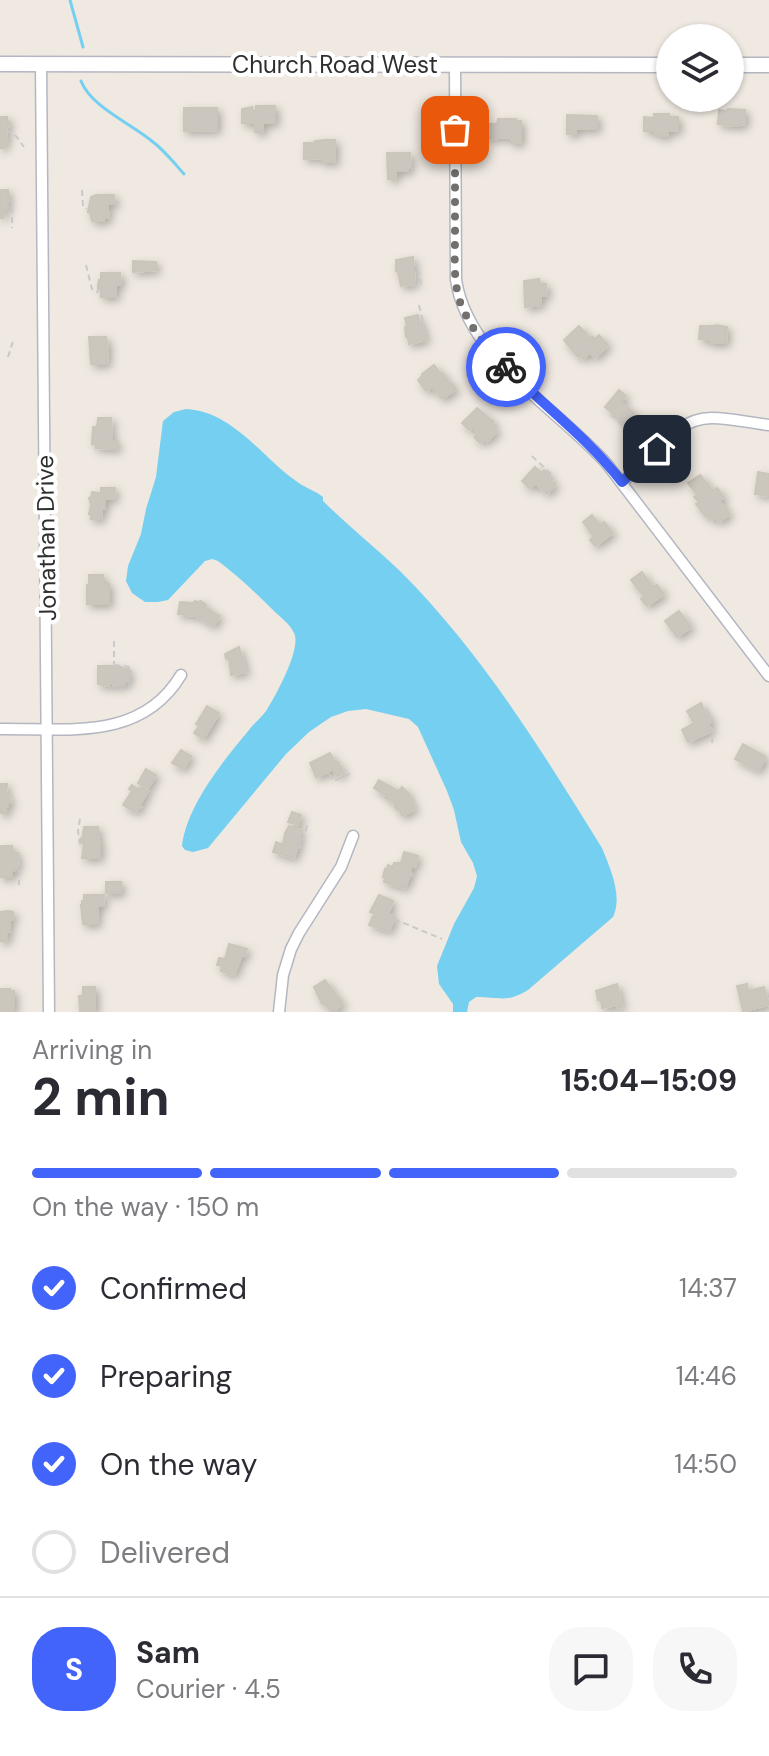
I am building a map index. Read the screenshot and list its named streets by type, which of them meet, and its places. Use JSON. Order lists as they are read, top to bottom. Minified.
{"streets":{"street":["Church Road West","Jonathan Drive"]},"crossings":[["Church Road West","Jonathan Drive"]],"page":{"heading":["2 min","Arriving in","15:04–15:09"],"panel":["Sam","Courier · 4.5"],"bar":"On the way · 150 m","list":[["Confirmed","14:37"],["Preparing","14:46"],["On the way","14:50"],"Delivered"],"round":"S"}}
